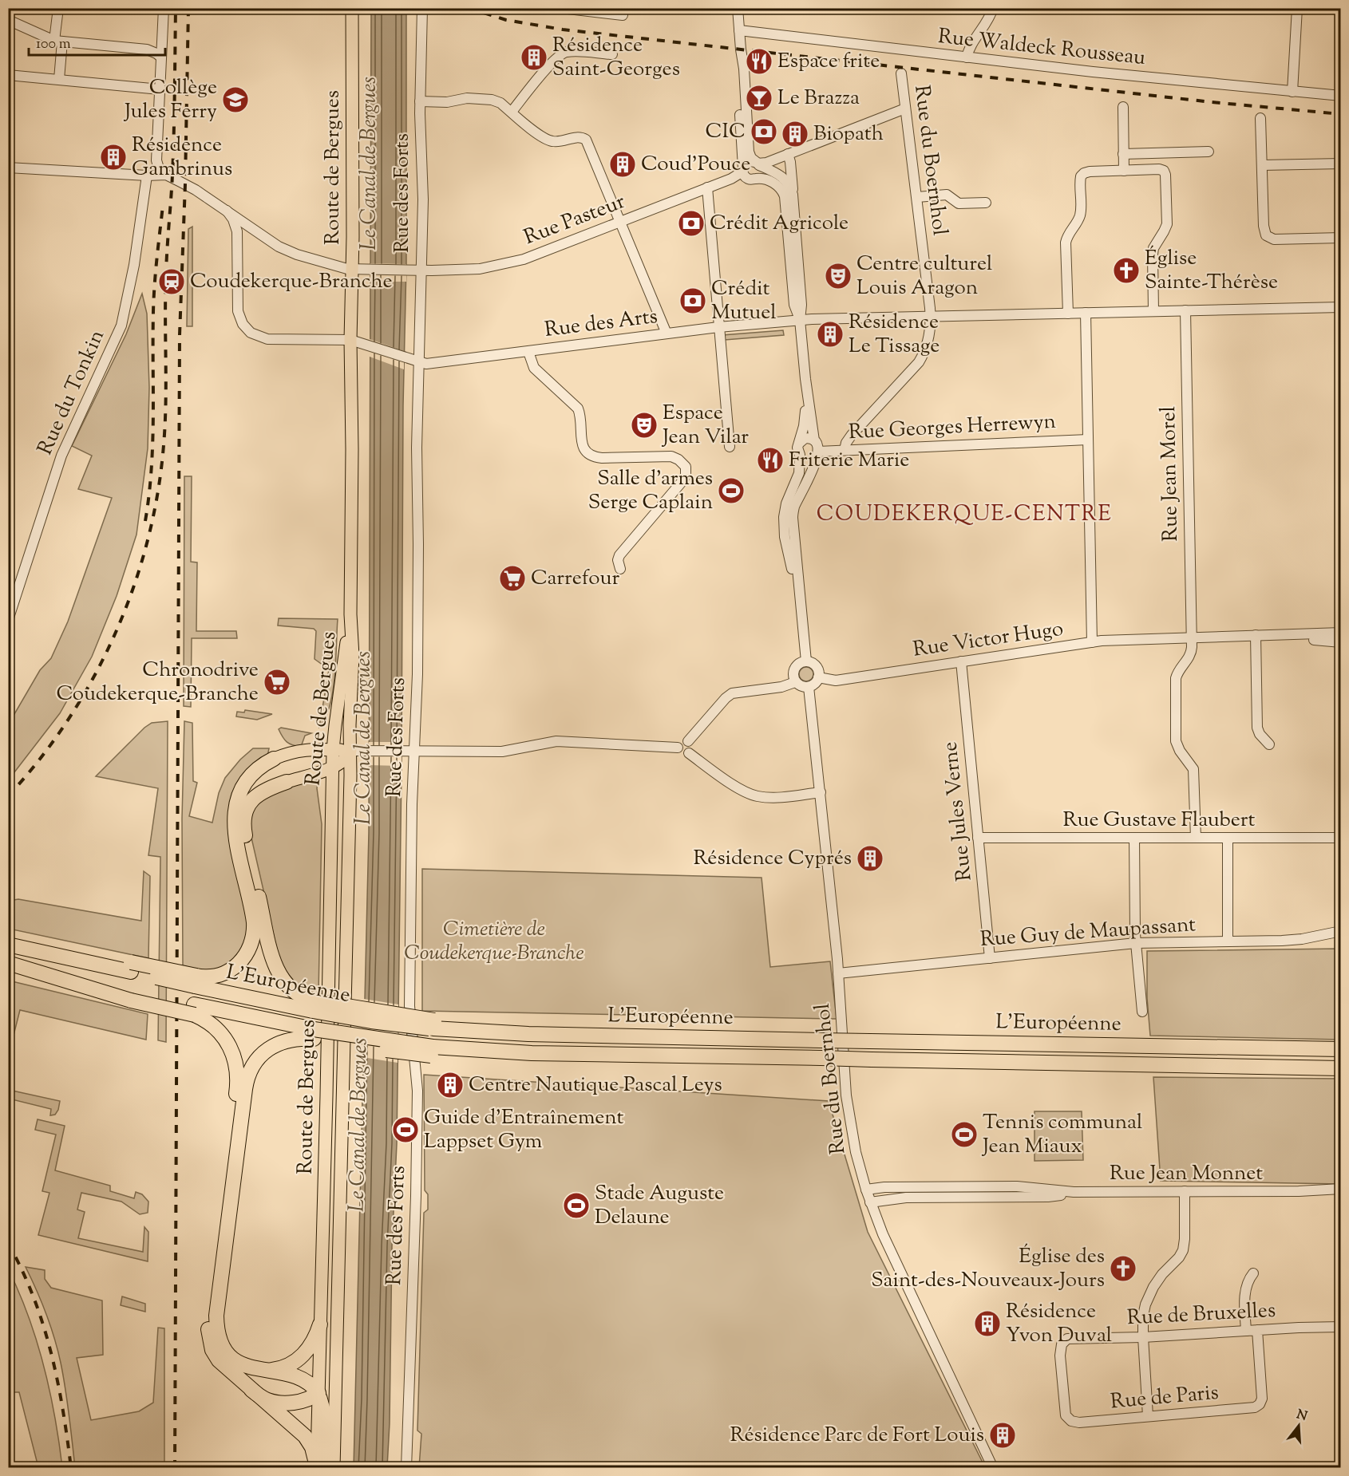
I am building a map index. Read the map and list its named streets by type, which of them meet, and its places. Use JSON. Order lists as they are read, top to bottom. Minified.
{"streets":{"highway":["L'Européenne"],"main road":["Route de Bergues"],"street":["Rue Waldeck Rousseau","Rue du Boernhol","Rue des Forts","Rue Pasteur","Rue des Arts","Rue du Tonkin","Rue Georges Herrewyn","Rue Jean Morel","Rue Victor Hugo","Rue Jules Verne","Rue Gustave Flaubert","Rue Guy de Maupassant","Rue Jean Monnet","Rue de Bruxelles","Rue de Paris"]},"crossings":[["Rue du Boernhol","Rue des Arts"],["Rue du Boernhol","Rue Georges Herrewyn"],["Rue du Boernhol","Rue Victor Hugo"],["Rue du Boernhol","Rue Guy de Maupassant"],["Rue du Boernhol","Rue Jean Monnet"],["Route de Bergues","Rue Pasteur"],["Route de Bergues","Rue des Arts"],["Rue des Forts","Rue Pasteur"],["Rue des Forts","Rue des Arts"],["Rue des Arts","Rue Jean Morel"],["Rue Jean Morel","Rue Victor Hugo"],["Rue Jean Morel","Rue Gustave Flaubert"],["Rue Victor Hugo","Rue Jules Verne"],["Rue Jules Verne","Rue Gustave Flaubert"],["Rue Jules Verne","Rue Guy de Maupassant"],["Rue de Bruxelles","Rue de Paris"]],"districts":["COUDEKERQUE-CENTRE"],"water":["Le Canal de Bergues"],"parks":["Cimetière de Coudekerque-Branche"],"places":{"building":["Résidence Saint-Georges","Biopath","Résidence Gambrinus","Coud'Pouce","Résidence Le Tissage","Résidence Cyprés","Centre Nautique Pascal Leys","Résidence Yvon Duval","Résidence Parc de Fort Louis"],"restaurant":["Espace frite","Friterie Marie"],"bar":["Le Brazza"],"school or university":["Collège Jules Ferry"],"bank":["CIC","Crédit Agricole","Crédit Mutuel"],"church":["Église Sainte-Thérèse","Église des Saint-des-Nouveaux-Jours"],"theatre":["Centre culturel Louis Aragon","Espace Jean Vilar"],"station":["Coudekerque-Branche"],"sports":["Salle d'armes Serge Caplain","Guide d'Entraînement Lappset Gym","Tennis communal Jean Miaux","Stade Auguste Delaune"],"supermarket":["Carrefour","Chronodrive Coudekerque-Branche"]},"scale_bar":"100 m","north":"top"}
